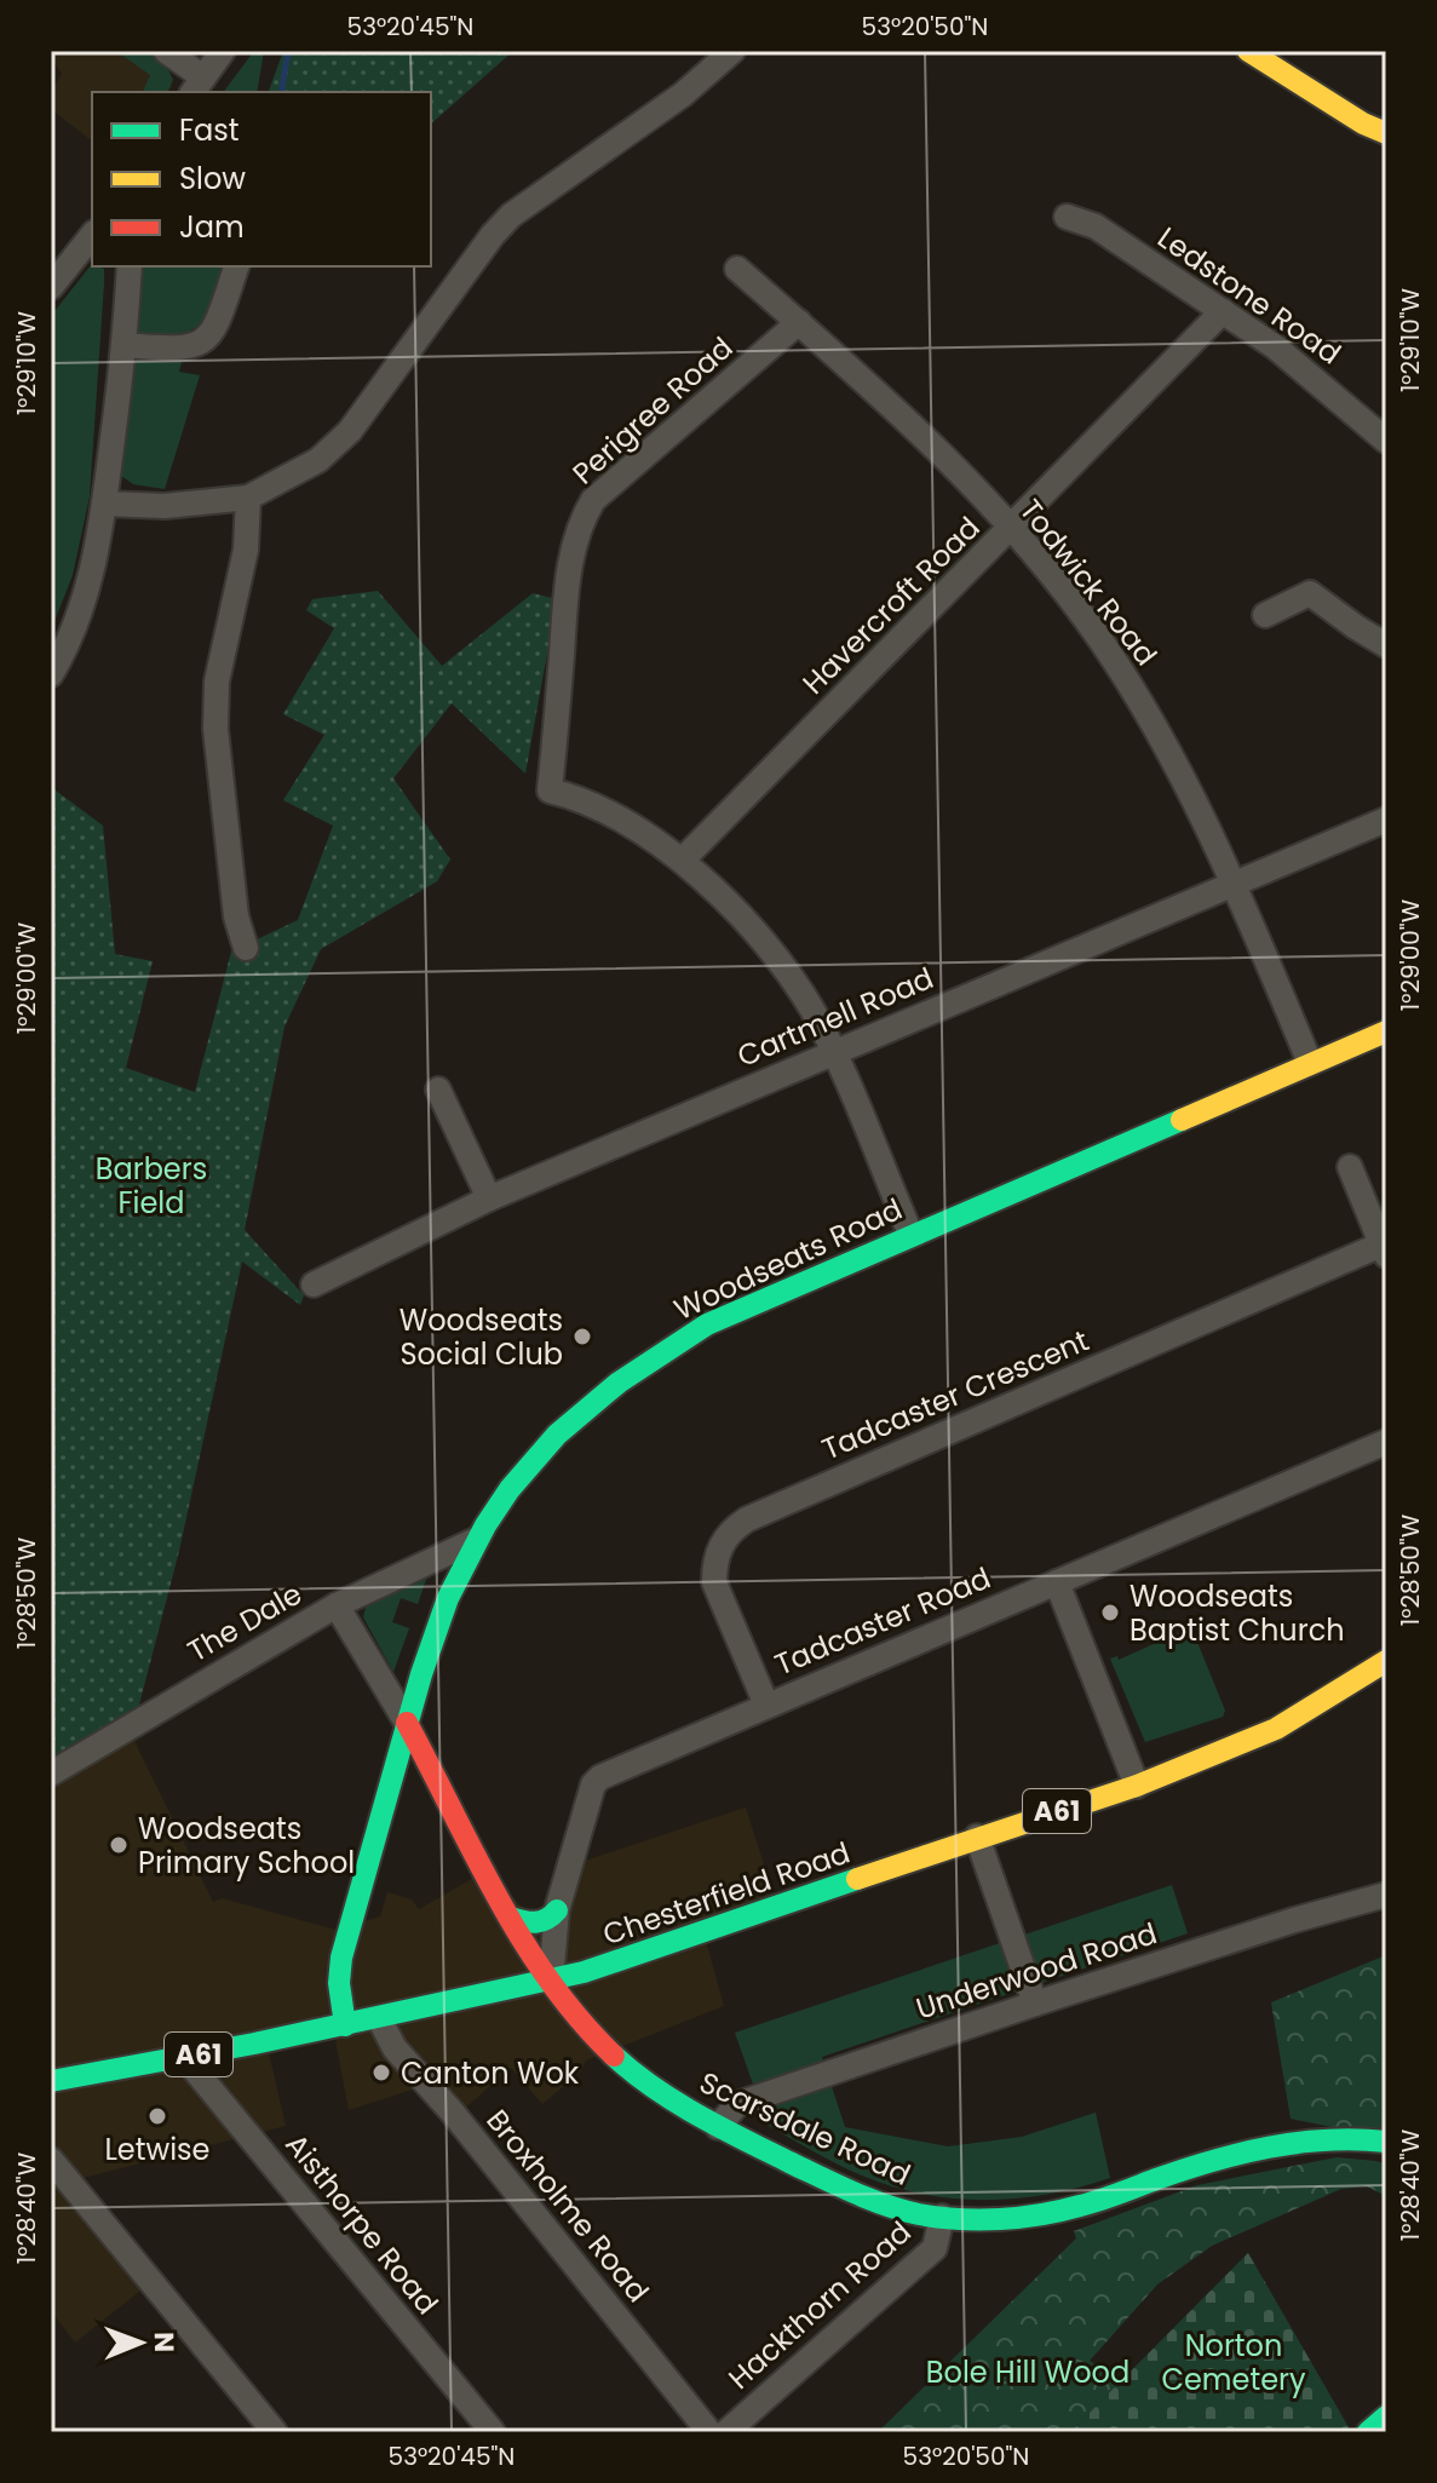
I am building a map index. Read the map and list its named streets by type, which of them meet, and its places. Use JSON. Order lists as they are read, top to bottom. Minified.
{"streets":{"main road":["Woodseats Road","A61","Chesterfield Road","Scarsdale Road"],"street":["Ledstone Road","Perigree Road","Todwick Road","Havercroft Road","Cartmell Road","Tadcaster Crescent","Tadcaster Road","The Dale","Underwood Road","Broxholme Road","Aisthorpe Road","Hackthorn Road"]},"crossings":[["Ledstone Road","Havercroft Road"],["Perigree Road","Todwick Road"],["Perigree Road","Havercroft Road"],["Todwick Road","Havercroft Road"],["Todwick Road","Cartmell Road"],["Todwick Road","Woodseats Road"],["Woodseats Road","The Dale"],["Woodseats Road","Chesterfield Road"],["Woodseats Road","Scarsdale Road"],["Tadcaster Crescent","Tadcaster Road"],["Tadcaster Road","Chesterfield Road"],["Tadcaster Road","Scarsdale Road"],["The Dale","Scarsdale Road"],["Chesterfield Road","Scarsdale Road"],["Chesterfield Road","Broxholme Road"],["Chesterfield Road","Aisthorpe Road"],["Underwood Road","Scarsdale Road"],["Scarsdale Road","Hackthorn Road"]],"parks":["Barbers Field","Norton Cemetery","Bole Hill Wood"],"places":["Woodseats Social Club","Woodseats Baptist Church","Woodseats Primary School","Canton Wok","Letwise"],"legend":["Fast","Slow","Jam"],"north":"right","coordinates":["53°20'45\"N","53°20'50\"N","1°29'10\"W","1°29'00\"W","1°28'50\"W","1°28'40\"W"]}
